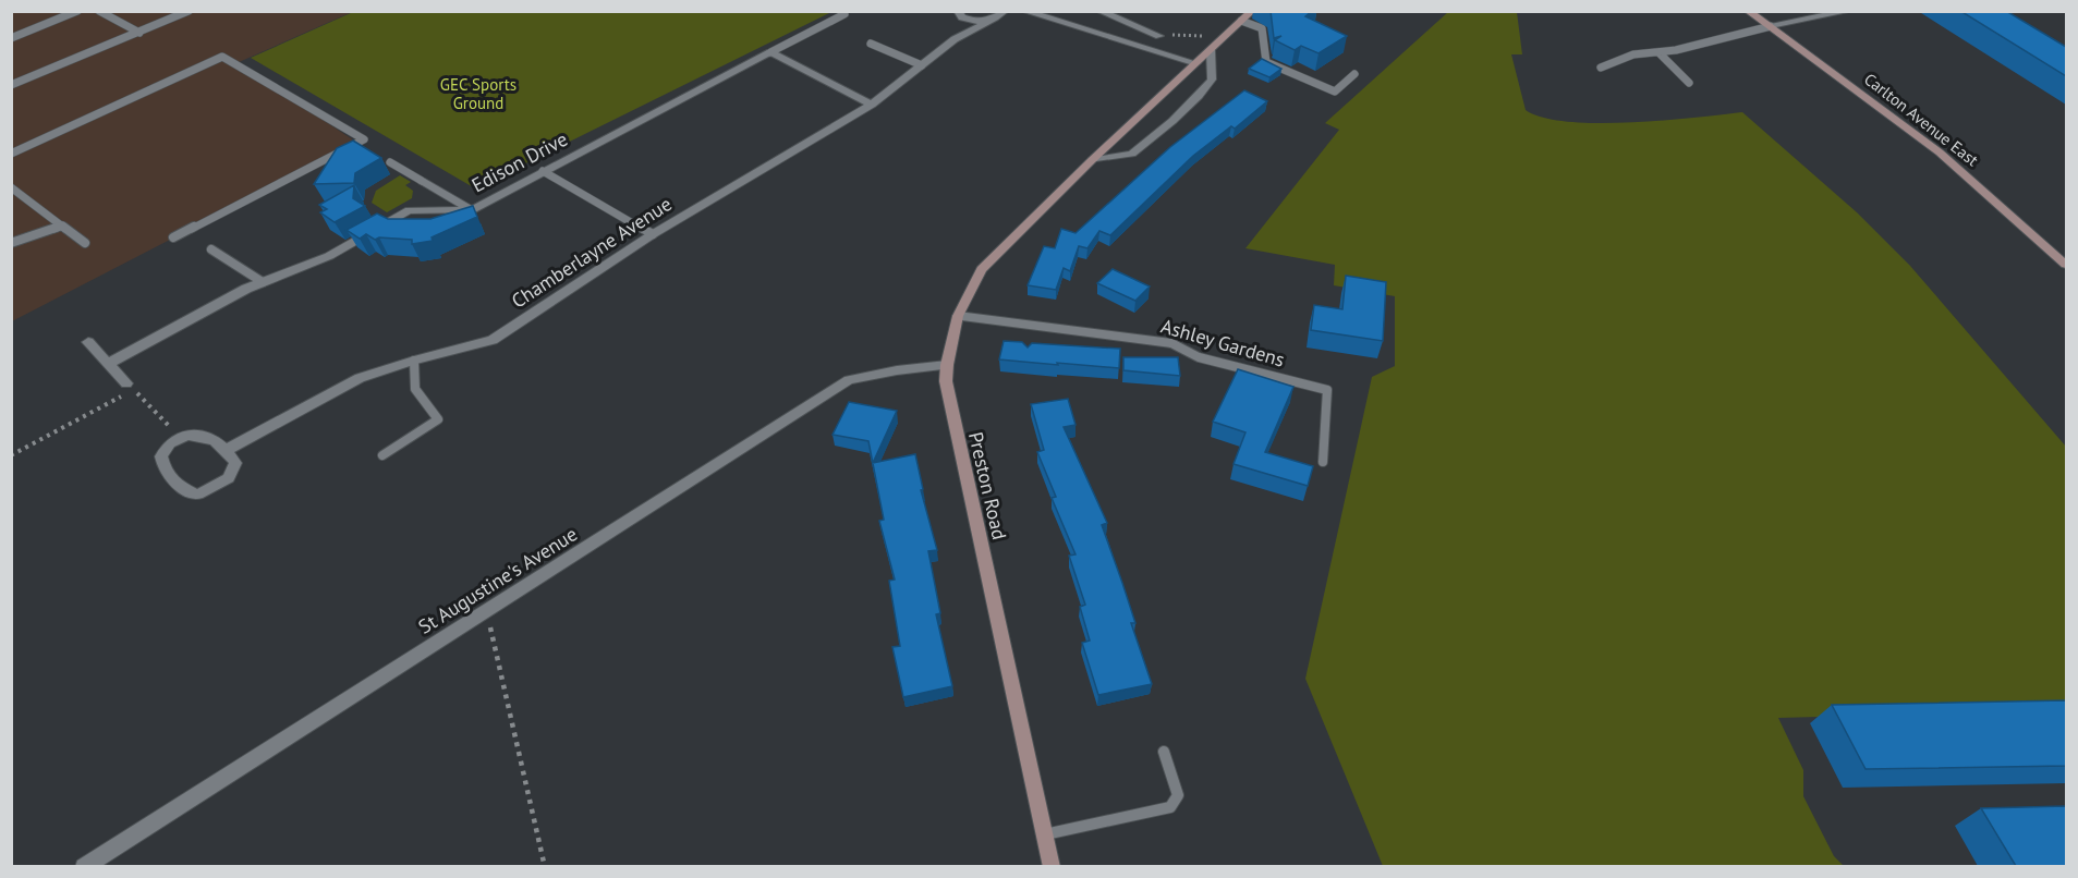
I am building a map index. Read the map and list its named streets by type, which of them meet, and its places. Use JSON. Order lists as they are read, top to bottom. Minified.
{"streets":{"street":["Carlton Avenue East","Edison Drive","Chamberlayne Avenue","Ashley Gardens","Preston Road","St Augustine's Avenue"]},"crossings":[["Ashley Gardens","Preston Road"],["Preston Road","St Augustine's Avenue"]],"parks":["GEC Sports Ground"]}
